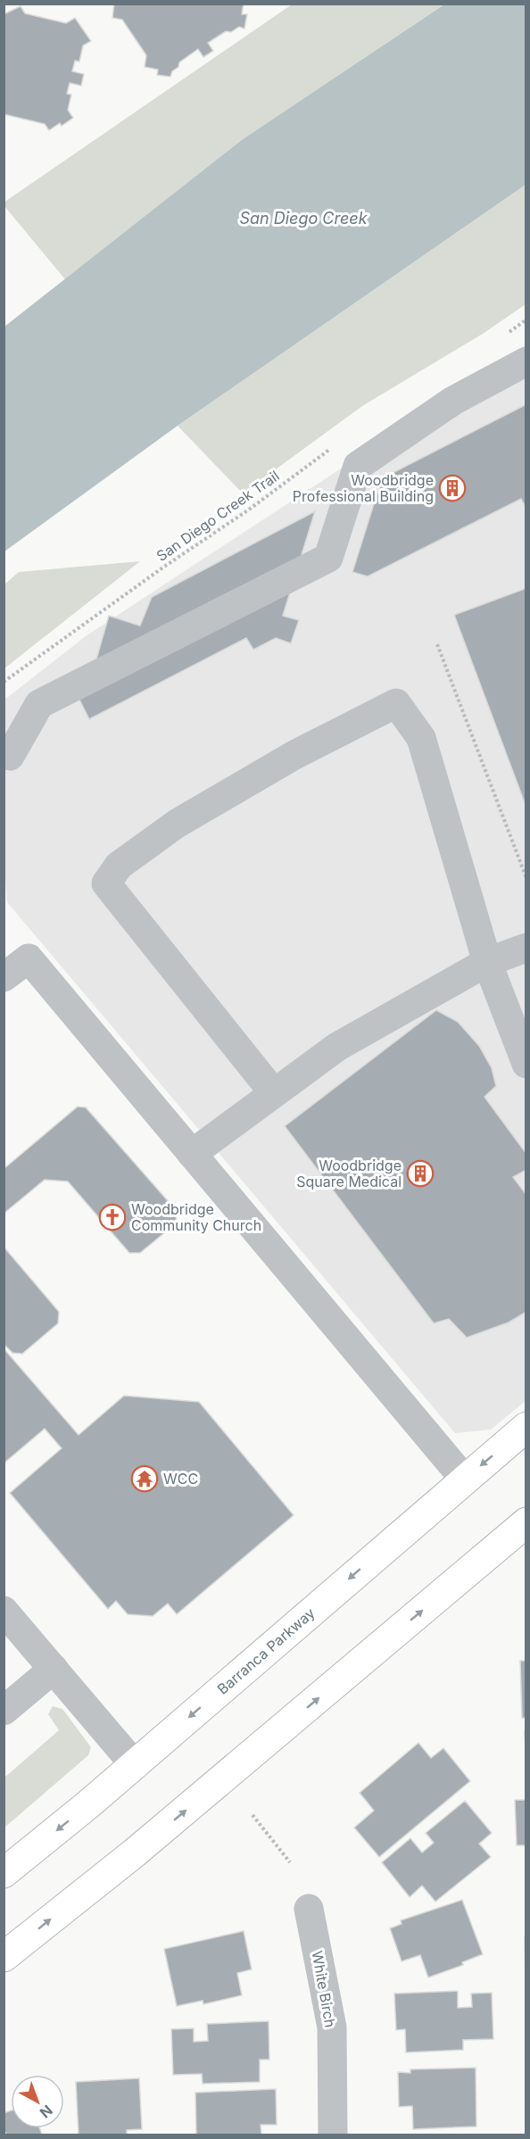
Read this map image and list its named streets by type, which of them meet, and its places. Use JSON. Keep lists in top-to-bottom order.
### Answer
{
  "streets": {
    "main road": ["Barranca Parkway"],
    "street": ["White Birch"],
    "path": ["San Diego Creek Trail"]
  },
  "water": ["San Diego Creek"],
  "places": {
    "building": ["Woodbridge Professional Building", "Woodbridge Square Medical"],
    "church": ["Woodbridge Community Church"],
    "temple": ["WCC"]
  },
  "north": "bottom right"
}
